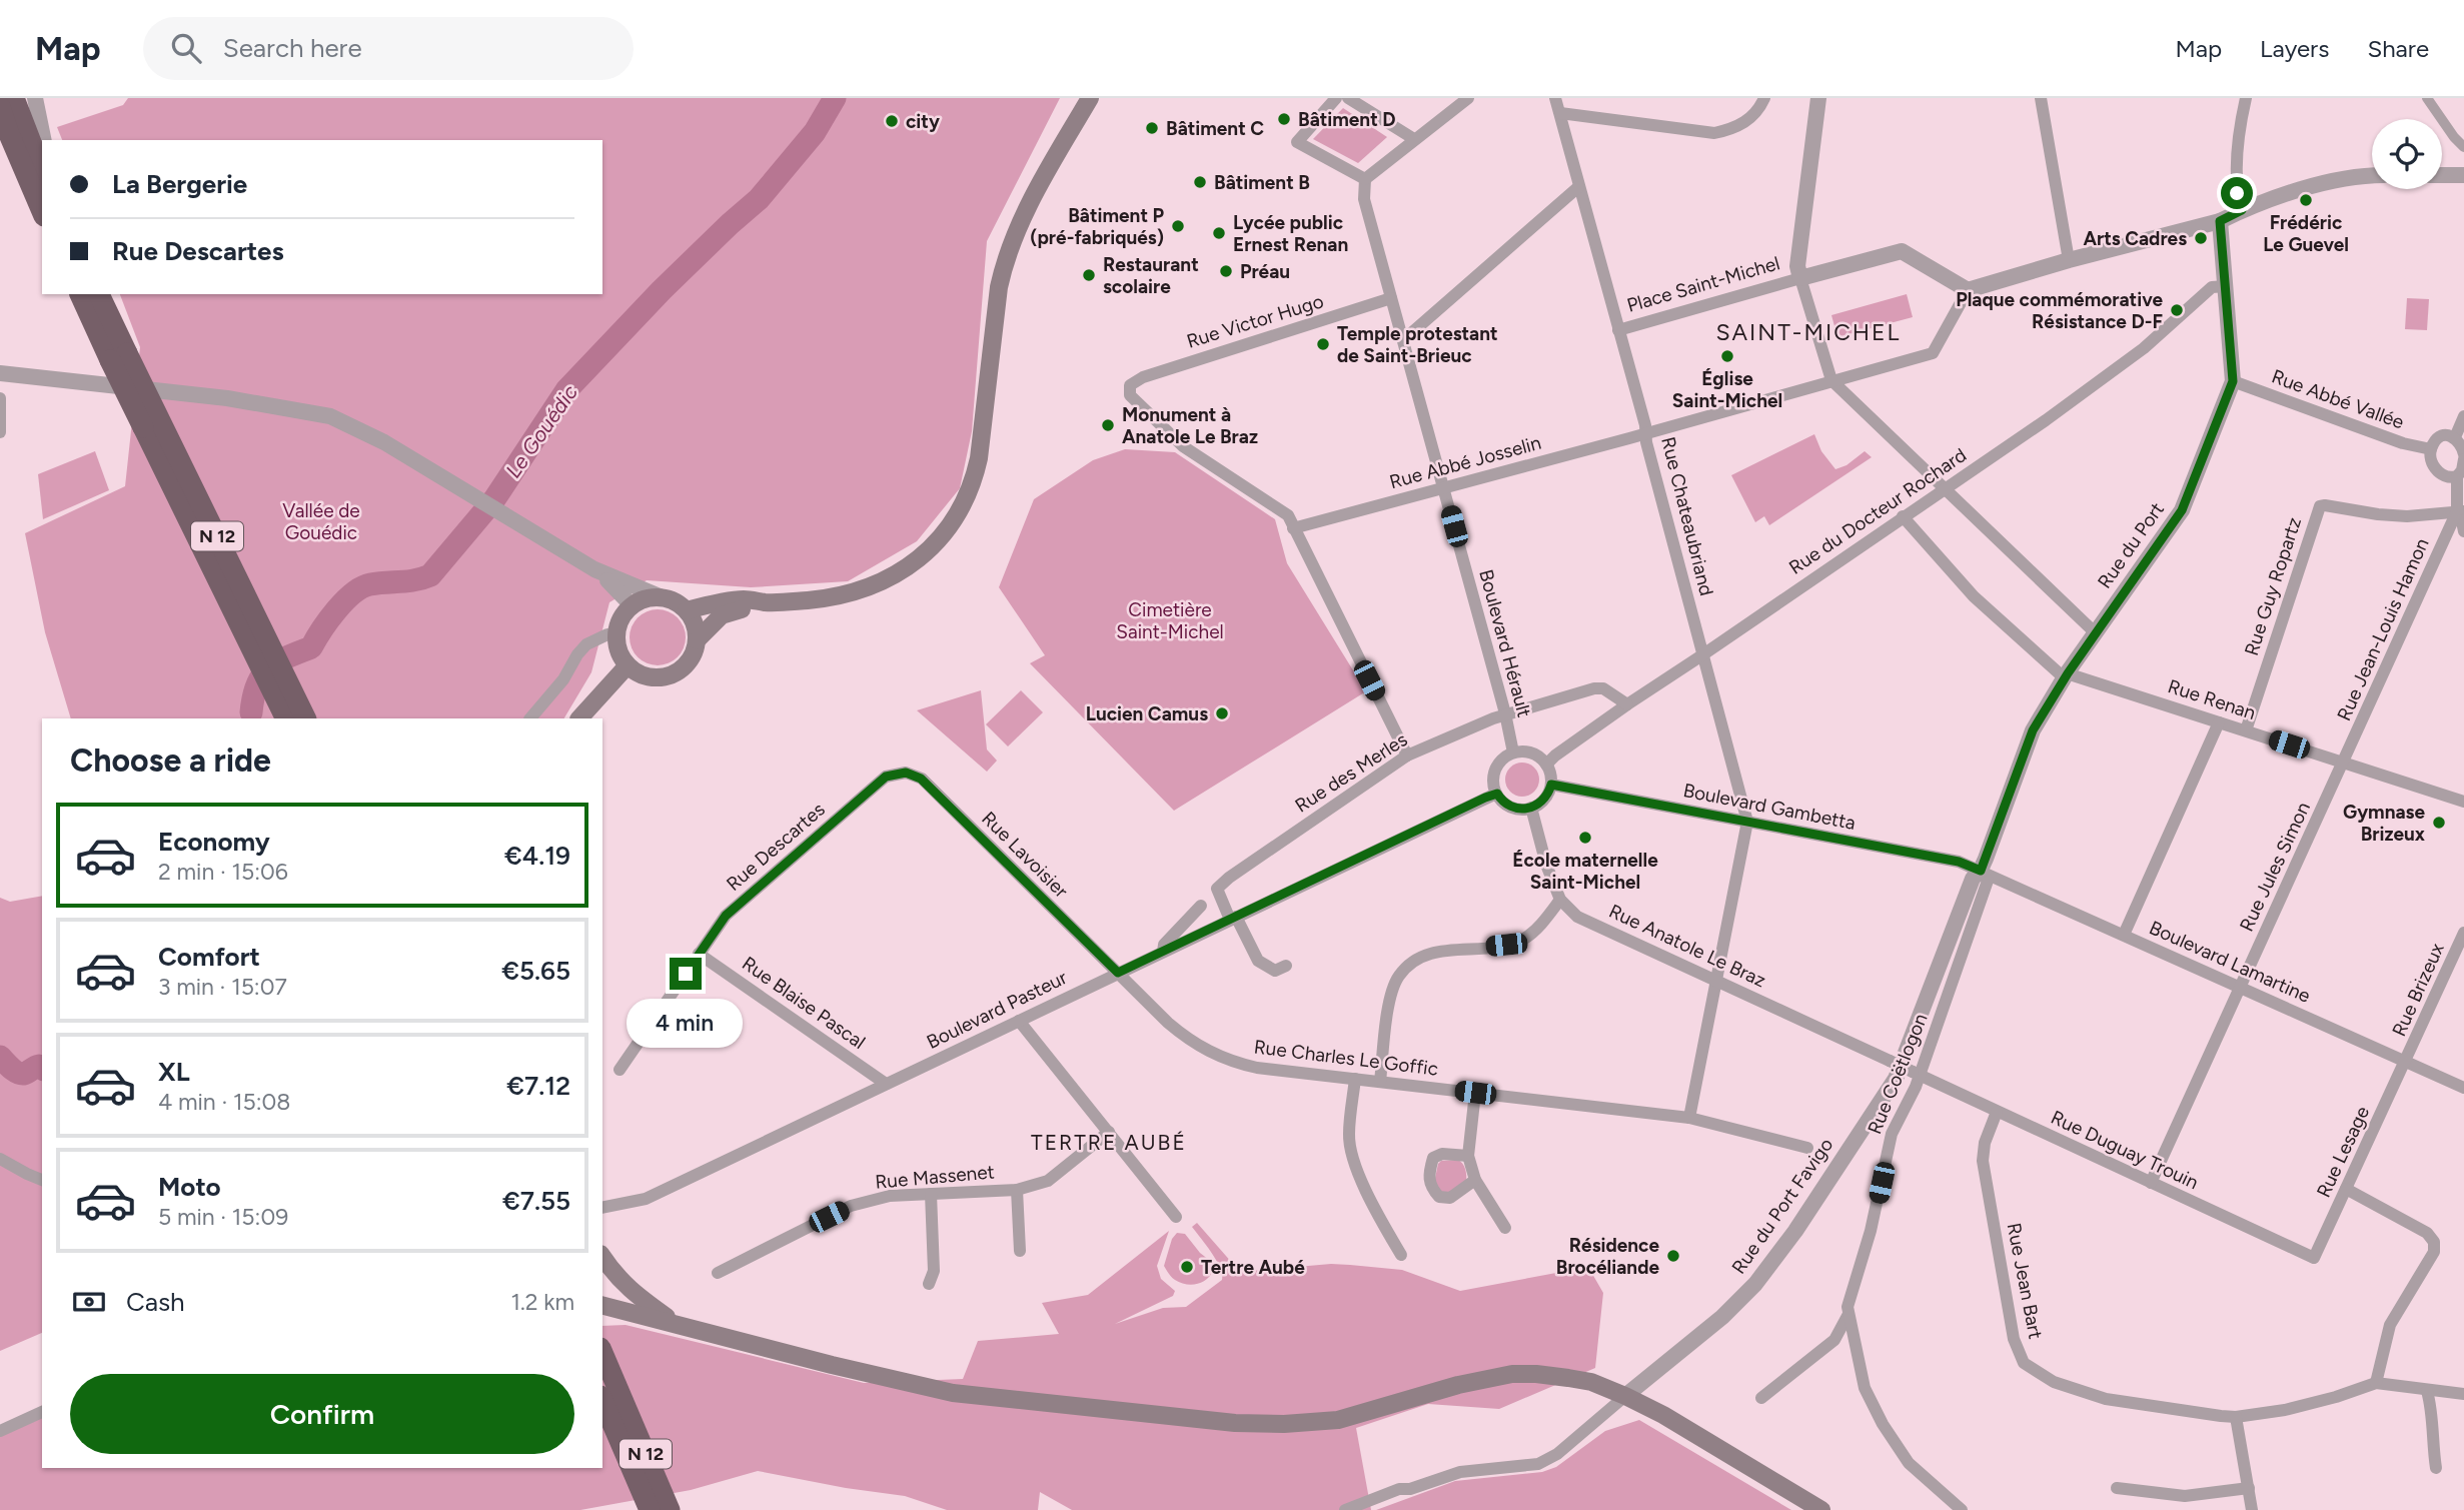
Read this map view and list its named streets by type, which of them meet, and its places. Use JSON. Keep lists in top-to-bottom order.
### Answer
{
  "streets": {
    "highway": ["N 12"],
    "street": [
      "Place Saint-Michel",
      "Rue Victor Hugo",
      "Rue Abbé Vallée",
      "Rue Abbé Josselin",
      "Rue du Docteur Rochard",
      "Rue Chateaubriand",
      "Rue du Port",
      "Rue Guy Ropartz",
      "Rue Jean-Louis Hamon",
      "Boulevard Hérault",
      "Rue Renan",
      "Rue des Merles",
      "Boulevard Gambetta",
      "Rue Descartes",
      "Rue Lavoisier",
      "Rue Jules Simon",
      "Rue Anatole Le Braz",
      "Boulevard Lamartine",
      "Rue Brizeux",
      "Rue Blaise Pascal",
      "Boulevard Pasteur",
      "Rue Charles Le Goffic",
      "Rue Coëtlogon",
      "Rue Duguay Trouin",
      "Rue Lesage",
      "Rue Massenet",
      "Rue du Port Favigo",
      "Rue Jean Bart"
    ]
  },
  "crossings": [
    ["Place Saint-Michel", "Rue Chateaubriand"],
    ["Rue Victor Hugo", "Rue Abbé Josselin"],
    ["Rue Victor Hugo", "Boulevard Hérault"],
    ["Rue Abbé Vallée", "Rue du Port"],
    ["Rue Abbé Josselin", "Rue Chateaubriand"],
    ["Rue Abbé Josselin", "Boulevard Hérault"],
    ["Rue du Docteur Rochard", "Rue Chateaubriand"],
    ["Rue du Docteur Rochard", "Rue du Port"],
    ["Rue du Docteur Rochard", "Boulevard Hérault"],
    ["Rue du Docteur Rochard", "Rue des Merles"],
    ["Rue du Docteur Rochard", "Boulevard Gambetta"],
    ["Rue du Docteur Rochard", "Rue Anatole Le Braz"],
    ["Rue du Docteur Rochard", "Boulevard Pasteur"],
    ["Rue Chateaubriand", "Boulevard Gambetta"],
    ["Rue du Port", "Rue Renan"],
    ["Rue du Port", "Boulevard Gambetta"],
    ["Rue du Port", "Boulevard Lamartine"],
    ["Rue du Port", "Rue Coëtlogon"],
    ["Rue du Port", "Rue du Port Favigo"],
    ["Rue Guy Ropartz", "Rue Jean-Louis Hamon"],
    ["Rue Guy Ropartz", "Rue Renan"],
    ["Rue Jean-Louis Hamon", "Rue Renan"],
    ["Rue Jean-Louis Hamon", "Rue Jules Simon"],
    ["Boulevard Hérault", "Rue des Merles"],
    ["Boulevard Hérault", "Boulevard Gambetta"],
    ["Boulevard Hérault", "Rue Anatole Le Braz"],
    ["Boulevard Hérault", "Boulevard Pasteur"],
    ["Rue Renan", "Rue Jules Simon"],
    ["Rue des Merles", "Boulevard Pasteur"],
    ["Boulevard Gambetta", "Rue Anatole Le Braz"],
    ["Boulevard Gambetta", "Boulevard Lamartine"],
    ["Boulevard Gambetta", "Boulevard Pasteur"],
    ["Boulevard Gambetta", "Rue Coëtlogon"],
    ["Boulevard Gambetta", "Rue du Port Favigo"],
    ["Rue Descartes", "Rue Lavoisier"],
    ["Rue Descartes", "Rue Blaise Pascal"],
    ["Rue Lavoisier", "Boulevard Pasteur"],
    ["Rue Lavoisier", "Rue Charles Le Goffic"],
    ["Rue Jules Simon", "Boulevard Lamartine"],
    ["Rue Jules Simon", "Rue Duguay Trouin"],
    ["Rue Anatole Le Braz", "Boulevard Pasteur"],
    ["Rue Anatole Le Braz", "Rue Coëtlogon"],
    ["Rue Anatole Le Braz", "Rue Duguay Trouin"],
    ["Boulevard Lamartine", "Rue Brizeux"],
    ["Boulevard Lamartine", "Rue Coëtlogon"],
    ["Boulevard Lamartine", "Rue Lesage"],
    ["Boulevard Lamartine", "Rue du Port Favigo"],
    ["Rue Brizeux", "Rue Lesage"],
    ["Rue Blaise Pascal", "Boulevard Pasteur"],
    ["Boulevard Pasteur", "Rue Charles Le Goffic"],
    ["Rue Coëtlogon", "Rue Duguay Trouin"],
    ["Rue Coëtlogon", "Rue du Port Favigo"],
    ["Rue Duguay Trouin", "Rue Lesage"],
    ["Rue Duguay Trouin", "Rue Jean Bart"]
  ],
  "districts": ["SAINT-MICHEL", "TERTRE AUBÉ"],
  "water": ["Le Gouédic"],
  "parks": ["Vallée de Gouédic", "Cimetière Saint-Michel"],
  "places": [
    "Bâtiment D",
    "city",
    "Bâtiment C",
    "Bâtiment B",
    "Frédéric Le Guevel",
    "Bâtiment P (pré-fabriqués)",
    "Lycée public Ernest Renan",
    "Arts Cadres",
    "Préau",
    "Restaurant scolaire",
    "Plaque commémorative Résistance D-F",
    "Temple protestant de Saint-Brieuc",
    "Église Saint-Michel",
    "Monument à Anatole Le Braz",
    "Lucien Camus",
    "Gymnase Brizeux",
    "École maternelle Saint-Michel",
    "Résidence Brocéliande",
    "Tertre Aubé"
  ],
  "page": {
    "header": "Map",
    "search": "Search here",
    "nav": ["Map", "Layers", "Share"],
    "banner": ["La Bergerie", "Rue Descartes"],
    "heading": "Choose a ride",
    "list": [
      {
        "name": "Economy",
        "note": "2 min · 15:06",
        "value": "€4.19"
      },
      {
        "name": "Comfort",
        "note": "3 min · 15:07",
        "value": "€5.65"
      },
      {
        "name": "XL",
        "note": "4 min · 15:08",
        "value": "€7.12"
      },
      {
        "name": "Moto",
        "note": "5 min · 15:09",
        "value": "€7.55"
      }
    ],
    "bubble": "4 min",
    "pay": ["Cash", "1.2 km"],
    "buttons": "Confirm"
  }
}
